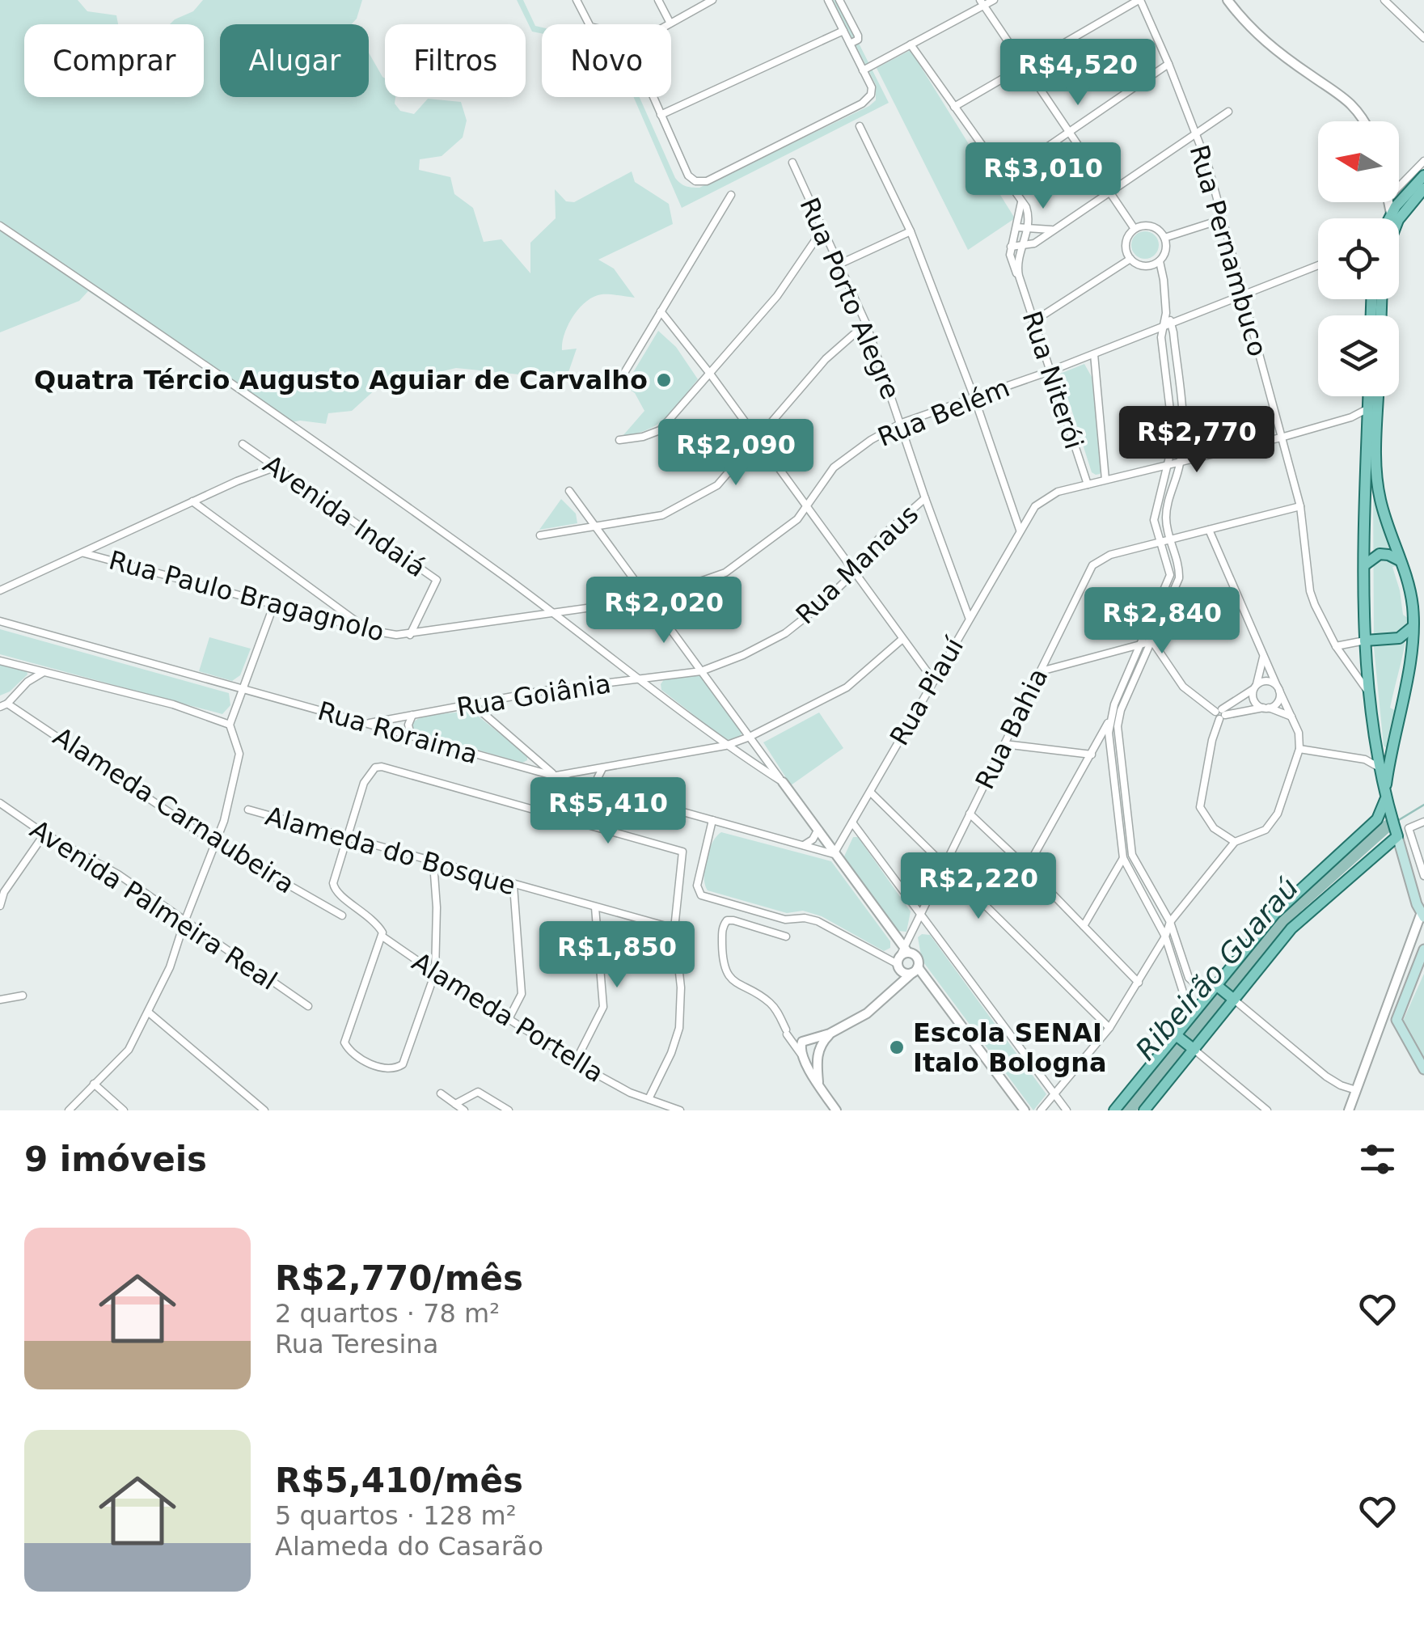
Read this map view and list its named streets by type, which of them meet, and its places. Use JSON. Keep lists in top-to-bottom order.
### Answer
{
  "streets": {
    "street": [
      "Rua Pernambuco",
      "Rua Porto Alegre",
      "Rua Niterói",
      "Rua Belém",
      "Avenida Indaiá",
      "Rua Manaus",
      "Rua Paulo Bragagnolo",
      "Rua Piauí",
      "Rua Goiânia",
      "Rua Bahia",
      "Rua Roraima",
      "Alameda Carnaubeira",
      "Alameda do Bosque",
      "Avenida Palmeira Real",
      "Alameda Portella"
    ]
  },
  "crossings": [
    ["Rua Pernambuco", "Rua Belém"],
    ["Rua Pernambuco", "Rua Piauí"],
    ["Rua Pernambuco", "Rua Bahia"],
    ["Rua Porto Alegre", "Rua Belém"],
    ["Rua Porto Alegre", "Rua Manaus"],
    ["Rua Porto Alegre", "Rua Piauí"],
    ["Rua Niterói", "Rua Belém"],
    ["Rua Niterói", "Rua Piauí"],
    ["Rua Belém", "Rua Paulo Bragagnolo"],
    ["Avenida Indaiá", "Rua Paulo Bragagnolo"],
    ["Rua Manaus", "Rua Goiânia"],
    ["Rua Piauí", "Rua Roraima"],
    ["Rua Goiânia", "Rua Roraima"],
    ["Alameda do Bosque", "Alameda Portella"]
  ],
  "water": ["Ribeirão Guaraú"],
  "places": ["Quatra Tércio Augusto Aguiar de Carvalho", "Escola SENAI Italo Bologna"],
  "north": "left",
  "page": {
    "chip": [
      "Comprar",
      "Alugar",
      "Filtros",
      "Novo"
    ],
    "price": [
      "R$4,520",
      "R$3,010",
      "R$2,770",
      "R$2,090",
      "R$2,020",
      "R$2,840",
      "R$5,410",
      "R$2,220",
      "R$1,850"
    ],
    "heading": "9 imóveis",
    "list": [
      {
        "name": "R$2,770/mês",
        "note": "2 quartos · 78 m² · Rua Teresina"
      },
      {
        "name": "R$5,410/mês",
        "note": "5 quartos · 128 m² · Alameda do Casarão"
      }
    ]
  }
}
